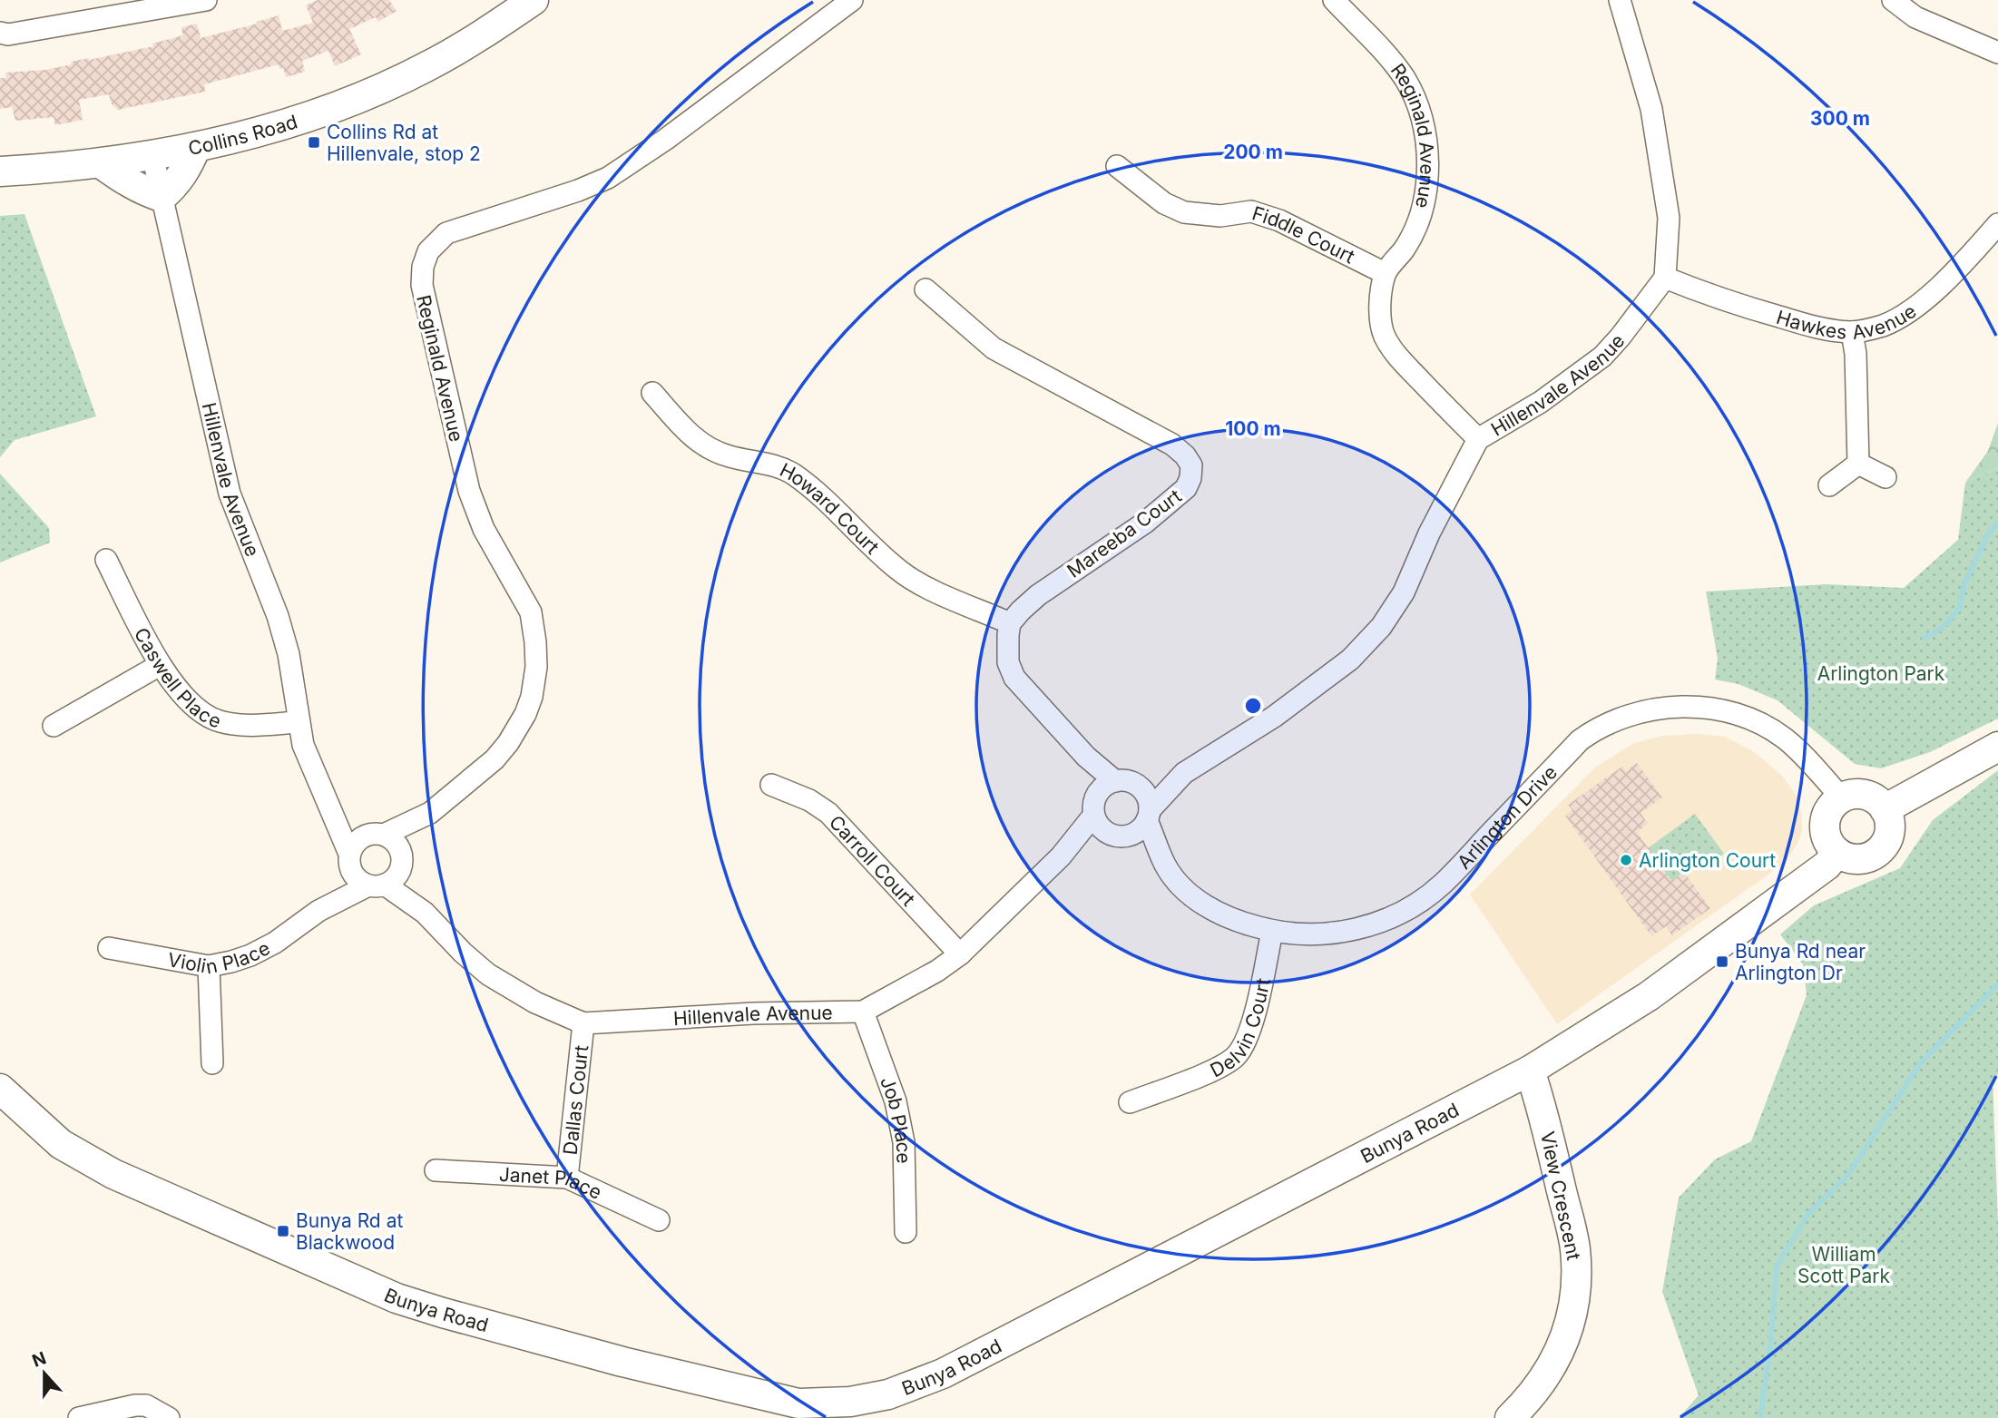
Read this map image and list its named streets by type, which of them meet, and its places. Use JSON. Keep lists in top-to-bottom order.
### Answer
{
  "streets": {
    "street": [
      "Collins Road",
      "Reginald Avenue",
      "Fiddle Court",
      "Hawkes Avenue",
      "Hillenvale Avenue",
      "Howard Court",
      "Mareeba Court",
      "Caswell Place",
      "Arlington Drive",
      "Carroll Court",
      "Violin Place",
      "Delvin Court",
      "Dallas Court",
      "Job Place",
      "Bunya Road",
      "Janet Place",
      "View Crescent"
    ]
  },
  "crossings": [
    ["Collins Road", "Hillenvale Avenue"],
    ["Reginald Avenue", "Fiddle Court"],
    ["Reginald Avenue", "Hillenvale Avenue"],
    ["Reginald Avenue", "Violin Place"],
    ["Hawkes Avenue", "Hillenvale Avenue"],
    ["Hillenvale Avenue", "Caswell Place"],
    ["Hillenvale Avenue", "Arlington Drive"],
    ["Hillenvale Avenue", "Carroll Court"],
    ["Hillenvale Avenue", "Violin Place"],
    ["Hillenvale Avenue", "Dallas Court"],
    ["Hillenvale Avenue", "Job Place"],
    ["Howard Court", "Mareeba Court"],
    ["Arlington Drive", "Delvin Court"],
    ["Arlington Drive", "Bunya Road"],
    ["Dallas Court", "Janet Place"],
    ["Bunya Road", "View Crescent"]
  ],
  "parks": ["Arlington Park", "William Scott Park"],
  "places": {
    "transit": ["Collins Rd at Hillenvale, stop 2", "Bunya Rd near Arlington Dr", "Bunya Rd at Blackwood"],
    "other": ["Arlington Court"]
  },
  "north": "top",
  "rings": ["300 m", "200 m", "100 m"]
}
